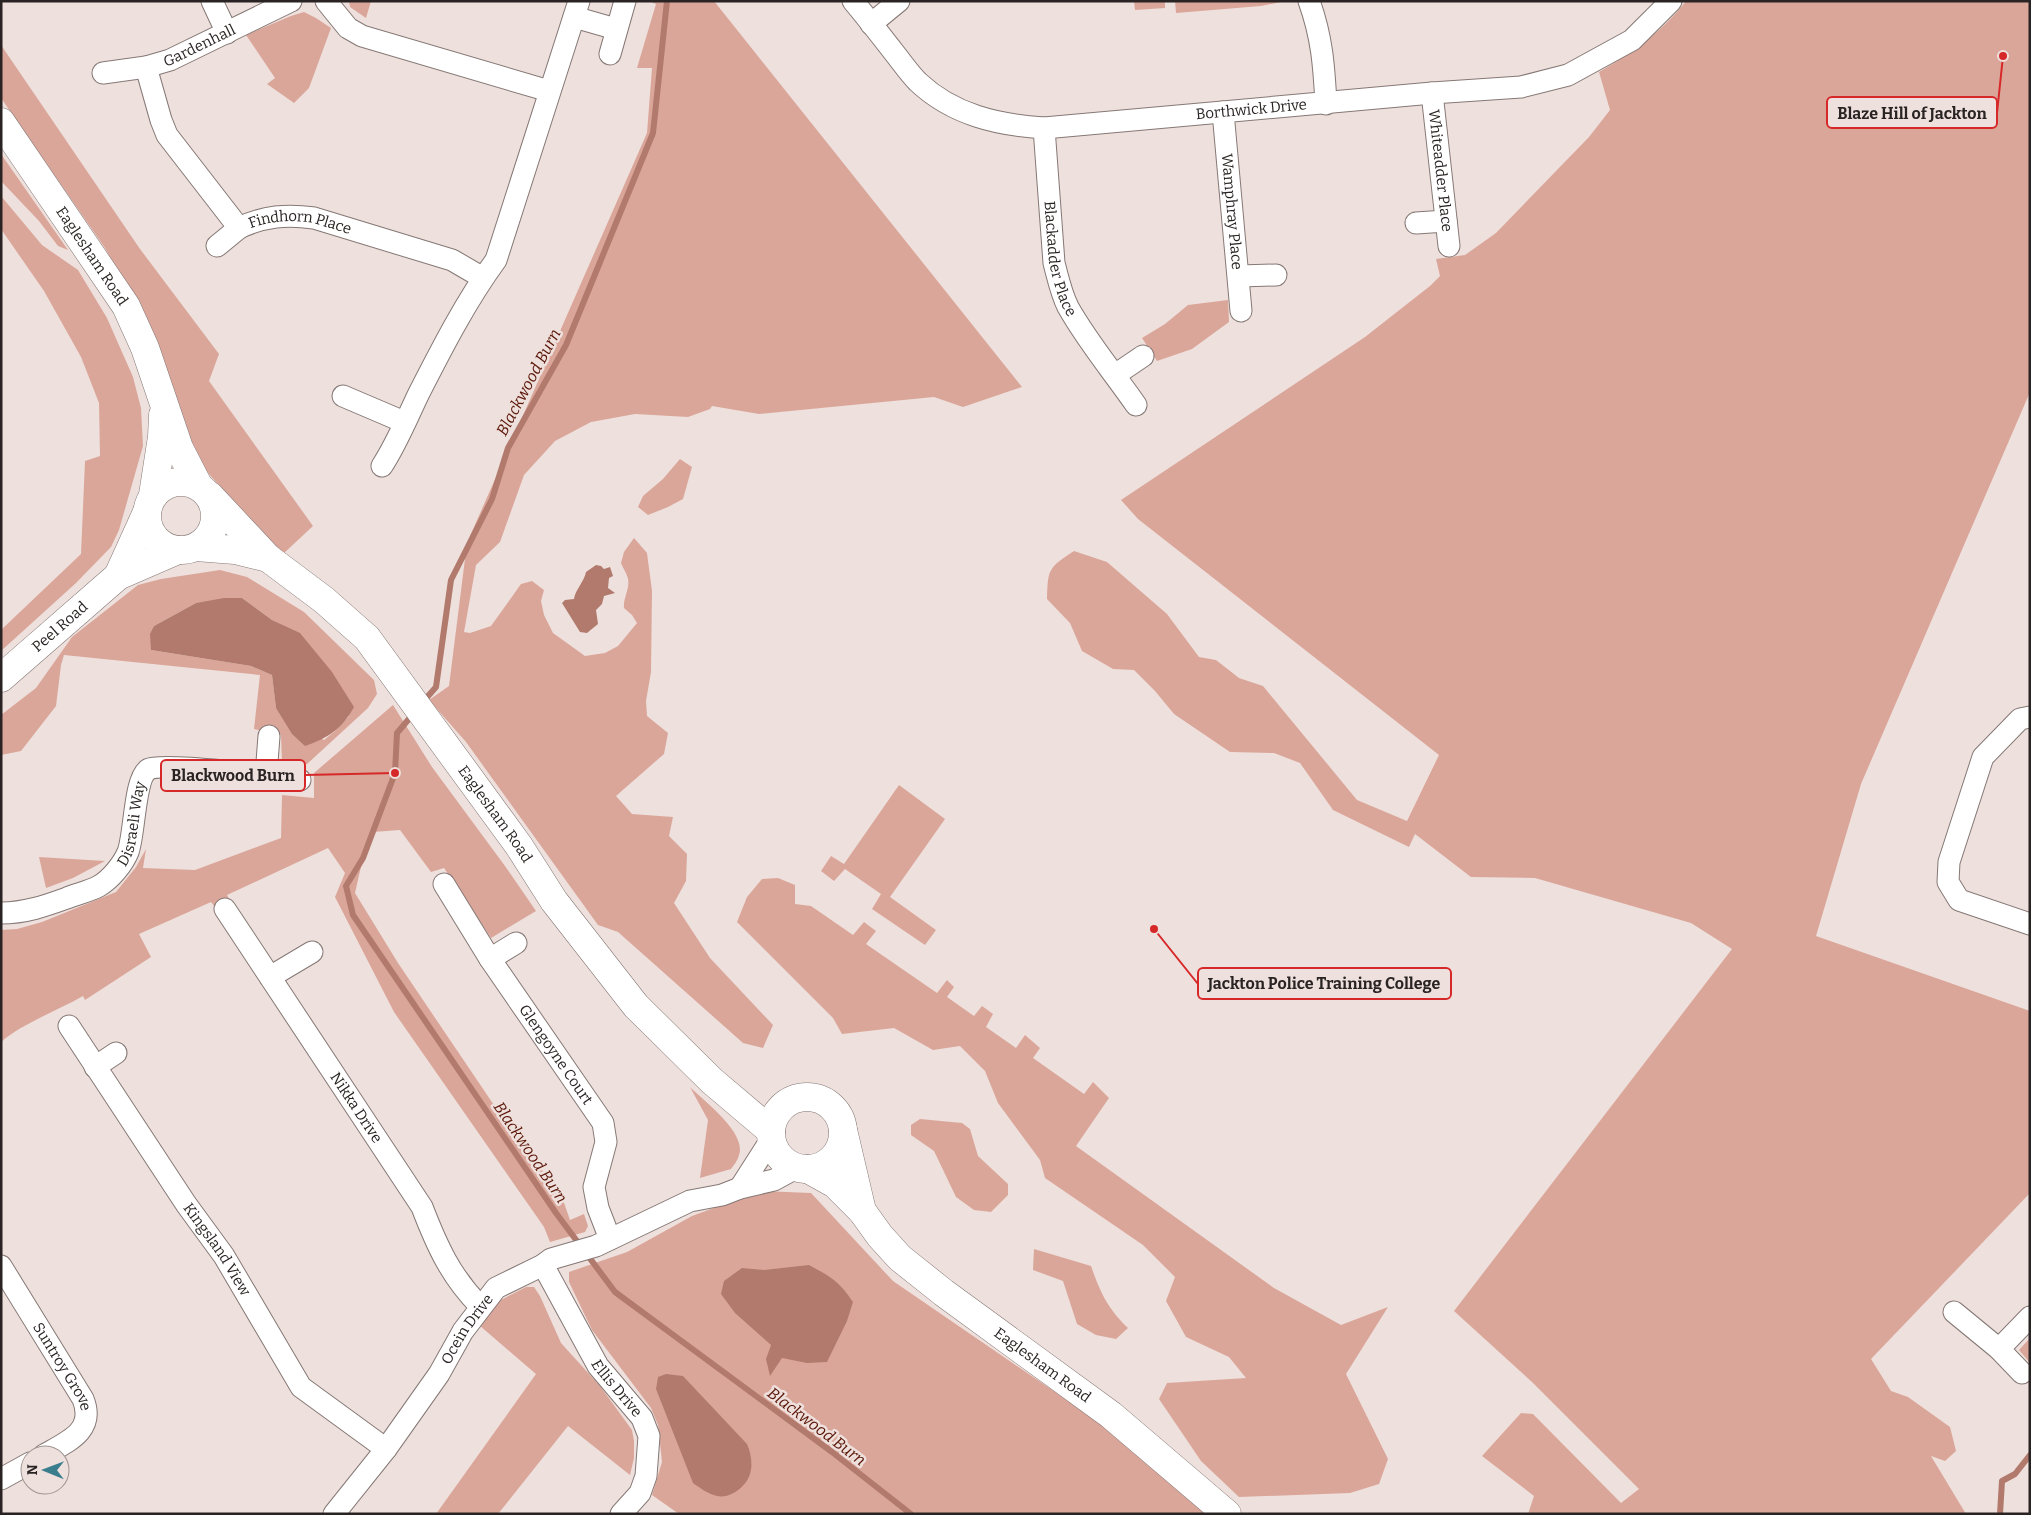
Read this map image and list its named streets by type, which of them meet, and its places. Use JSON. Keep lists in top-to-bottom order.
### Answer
{
  "streets": {
    "main road": ["Eaglesham Road", "Peel Road"],
    "street": [
      "Gardenhall",
      "Borthwick Drive",
      "Whiteadder Place",
      "Wamphray Place",
      "Findhorn Place",
      "Blackadder Place",
      "Disraeli Way",
      "Glengoyne Court",
      "Nikka Drive",
      "Kingsland View",
      "Ocein Drive",
      "Suntroy Grove",
      "Ellis Drive"
    ]
  },
  "crossings": [
    ["Gardenhall", "Findhorn Place"],
    ["Borthwick Drive", "Whiteadder Place"],
    ["Borthwick Drive", "Wamphray Place"],
    ["Borthwick Drive", "Blackadder Place"],
    ["Eaglesham Road", "Ocein Drive"],
    ["Glengoyne Court", "Ocein Drive"],
    ["Nikka Drive", "Ocein Drive"],
    ["Kingsland View", "Ocein Drive"],
    ["Ocein Drive", "Ellis Drive"]
  ],
  "water": ["Blackwood Burn"],
  "places": ["Blaze Hill of Jackton", "Blackwood Burn", "Jackton Police Training College"],
  "north": "left"
}
